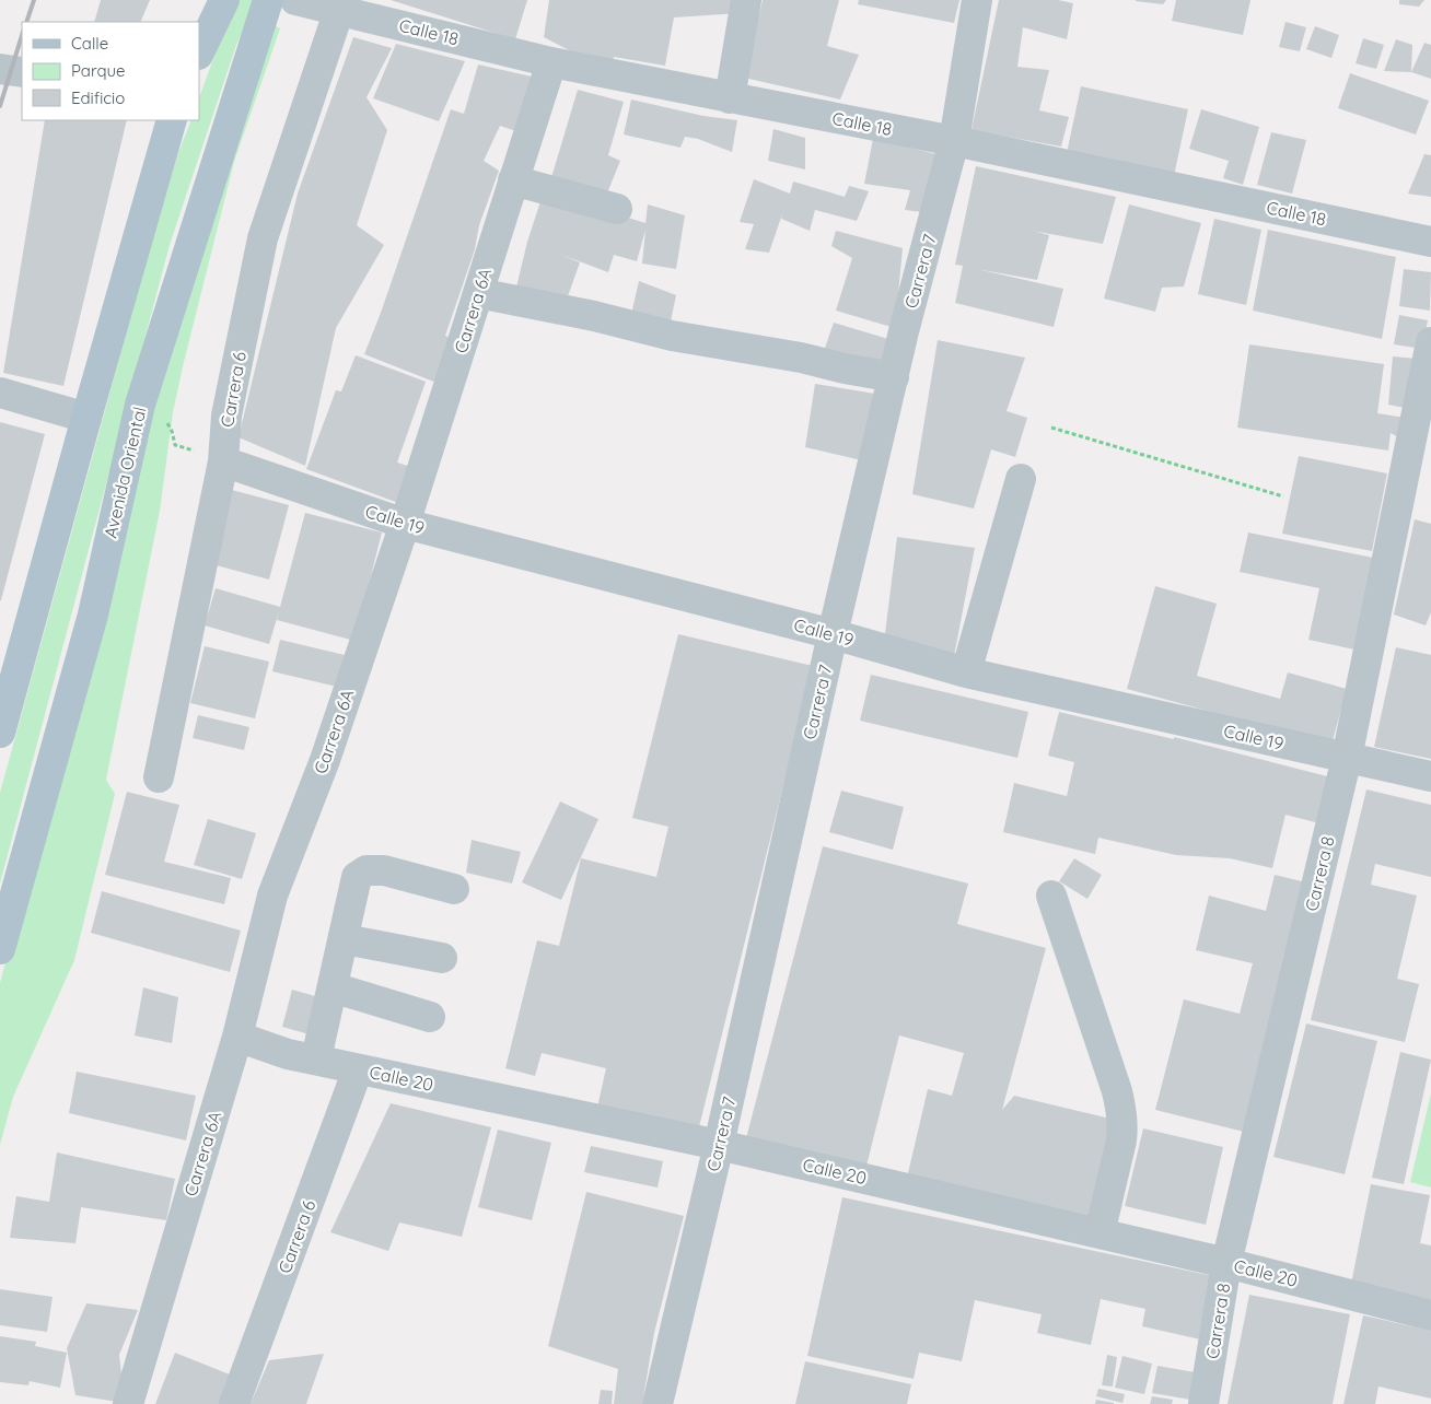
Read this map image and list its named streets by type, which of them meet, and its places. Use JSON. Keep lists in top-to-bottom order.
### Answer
{
  "streets": {
    "main road": ["Avenida Oriental"],
    "street": [
      "Calle 18",
      "Carrera 7",
      "Carrera 6A",
      "Carrera 6",
      "Calle 19",
      "Carrera 8",
      "Calle 20"
    ]
  },
  "crossings": [
    ["Calle 18", "Carrera 7"],
    ["Calle 18", "Carrera 6A"],
    ["Calle 18", "Carrera 6"],
    ["Carrera 7", "Calle 19"],
    ["Carrera 7", "Calle 20"],
    ["Carrera 6A", "Calle 19"],
    ["Carrera 6A", "Calle 20"],
    ["Carrera 6", "Calle 19"],
    ["Carrera 6", "Calle 20"],
    ["Calle 19", "Carrera 8"],
    ["Carrera 8", "Calle 20"]
  ],
  "legend": ["Calle", "Parque", "Edificio"]
}
